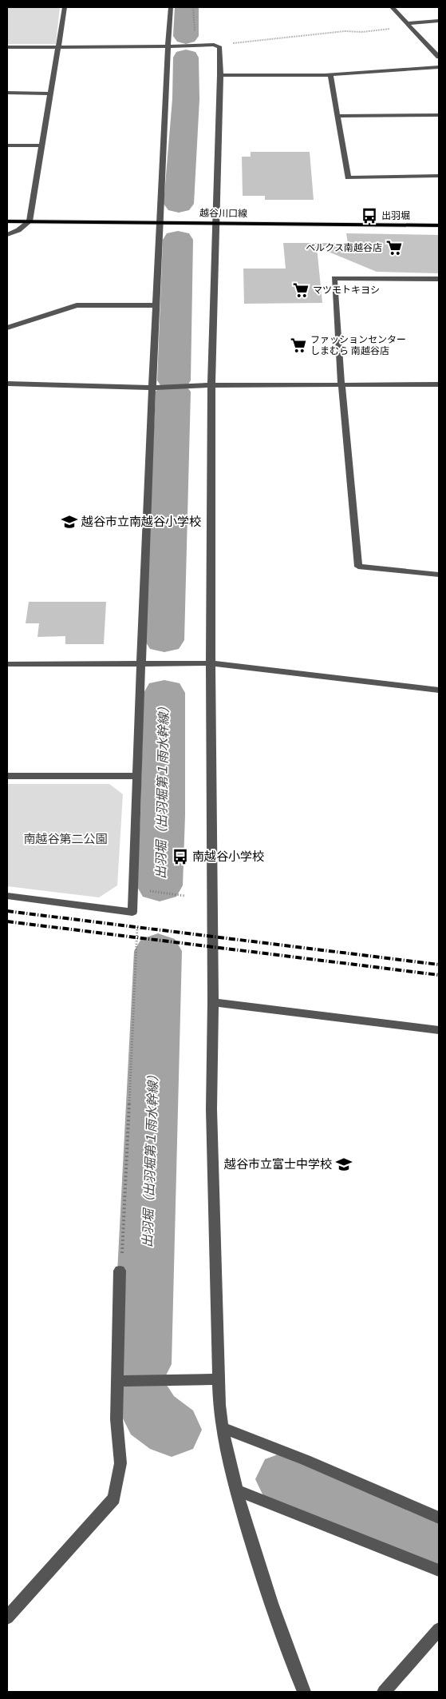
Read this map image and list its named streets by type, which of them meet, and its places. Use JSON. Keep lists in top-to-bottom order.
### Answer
{
  "streets": {
    "main road": ["越谷川口線"]
  },
  "water": ["出羽堀（出羽堀第１雨水幹線）"],
  "parks": ["南越谷第二公園"],
  "places": {
    "bus stop": ["出羽堀", "南越谷小学校"],
    "supermarket": ["ベルクス南越谷店", "マツモトキヨシ", "ファッションセンター しまむら 南越谷店"],
    "school or university": ["越谷市立南越谷小学校", "越谷市立富士中学校"]
  }
}
